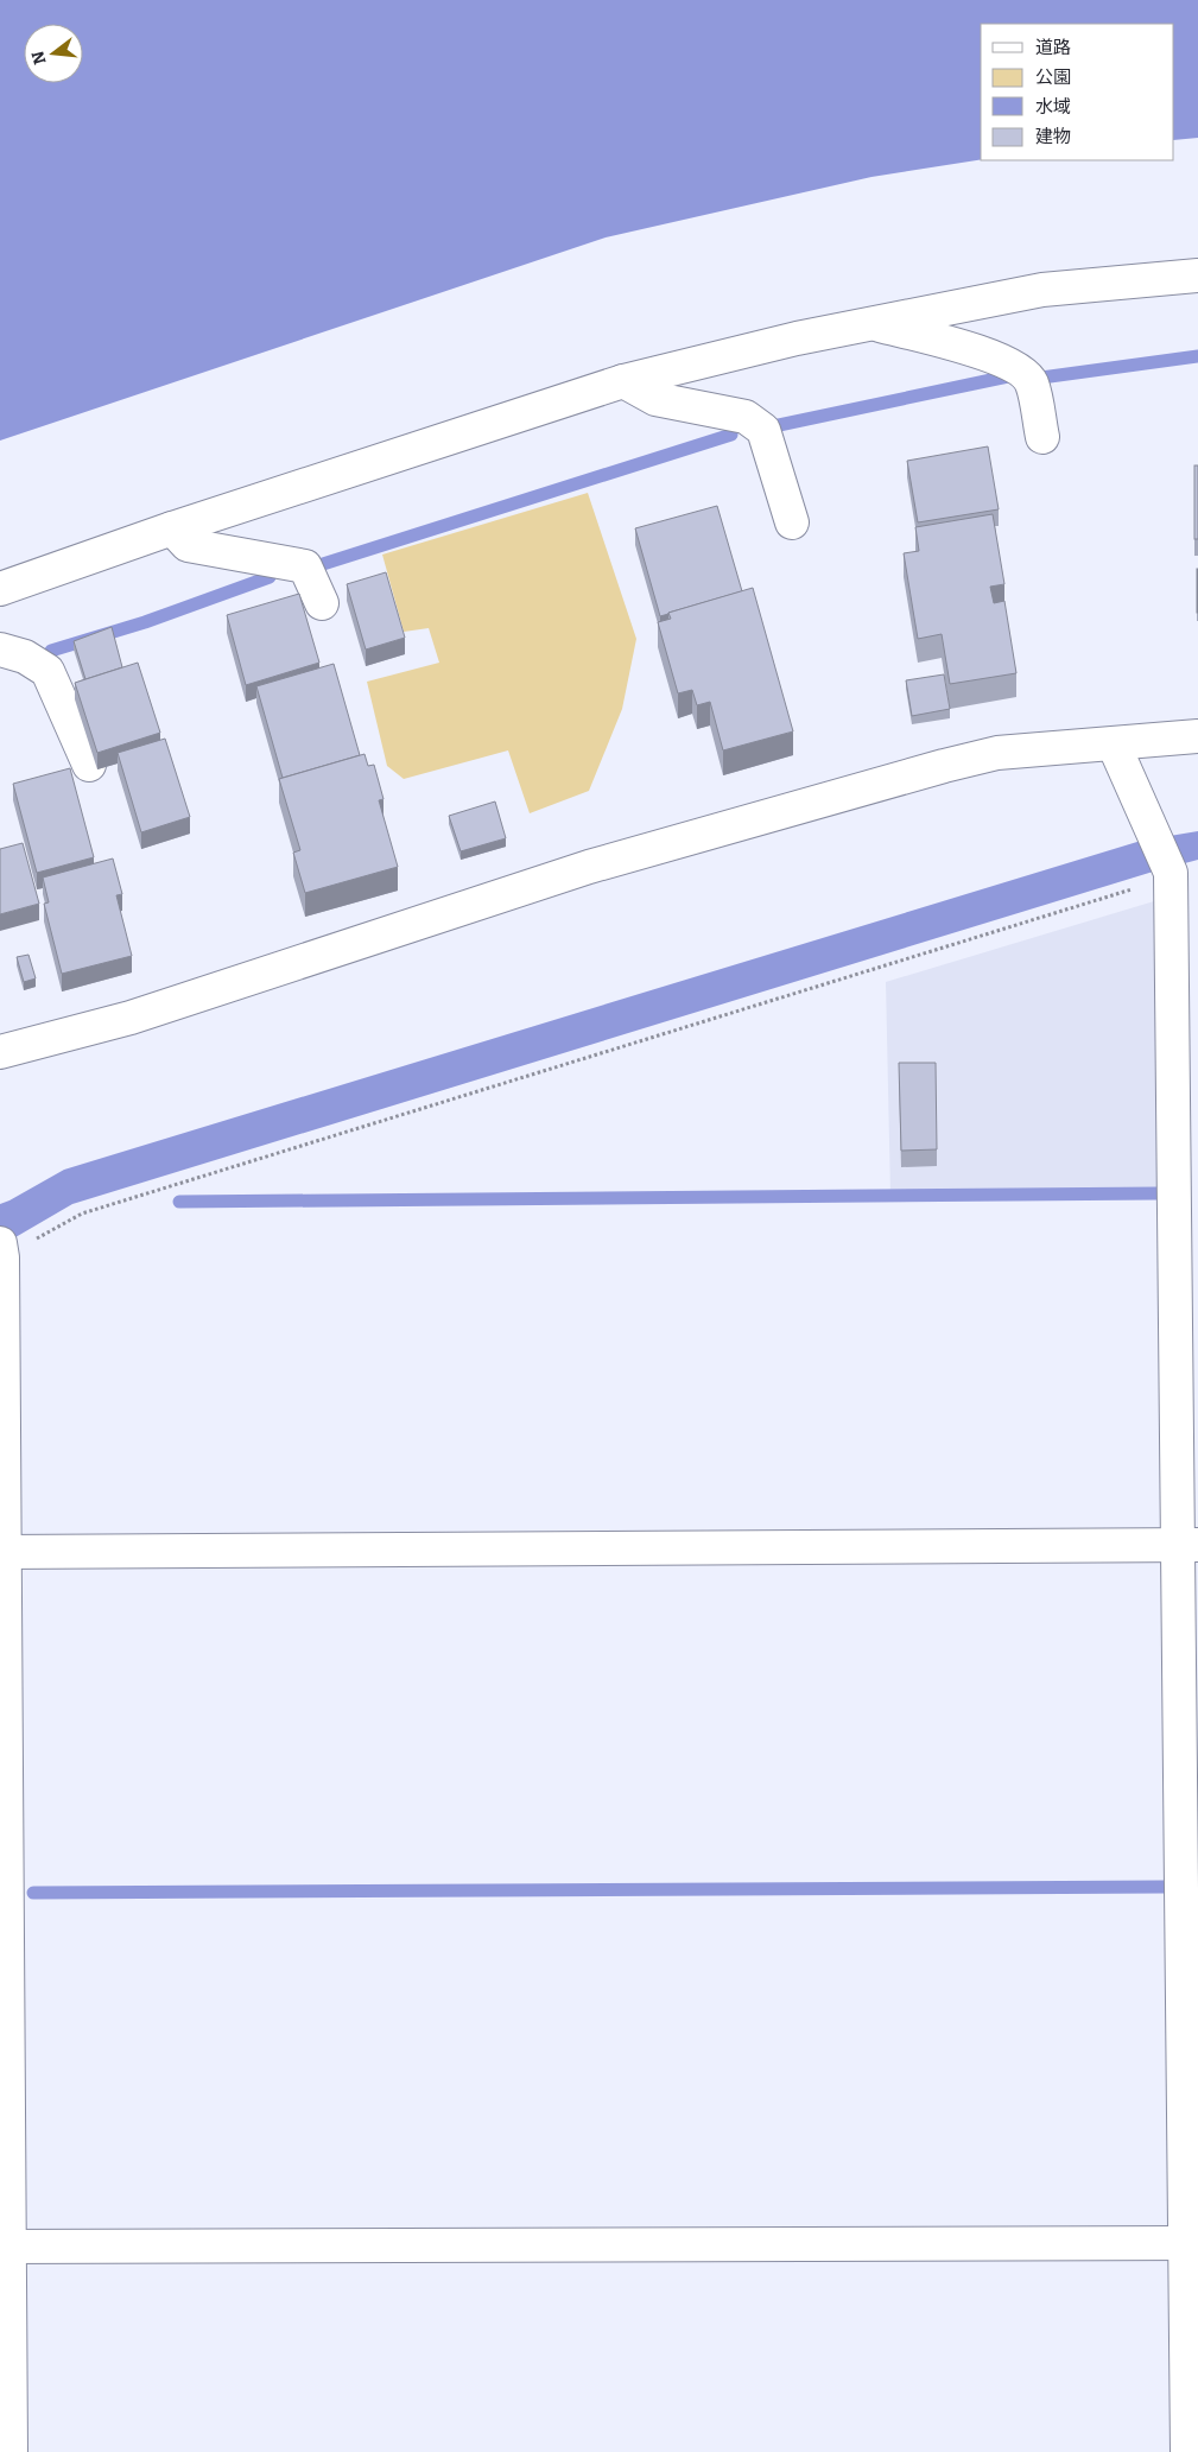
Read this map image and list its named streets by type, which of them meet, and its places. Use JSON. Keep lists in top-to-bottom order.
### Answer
{
  "legend": [
    "道路",
    "公園",
    "水域",
    "建物"
  ],
  "north": "left"
}
